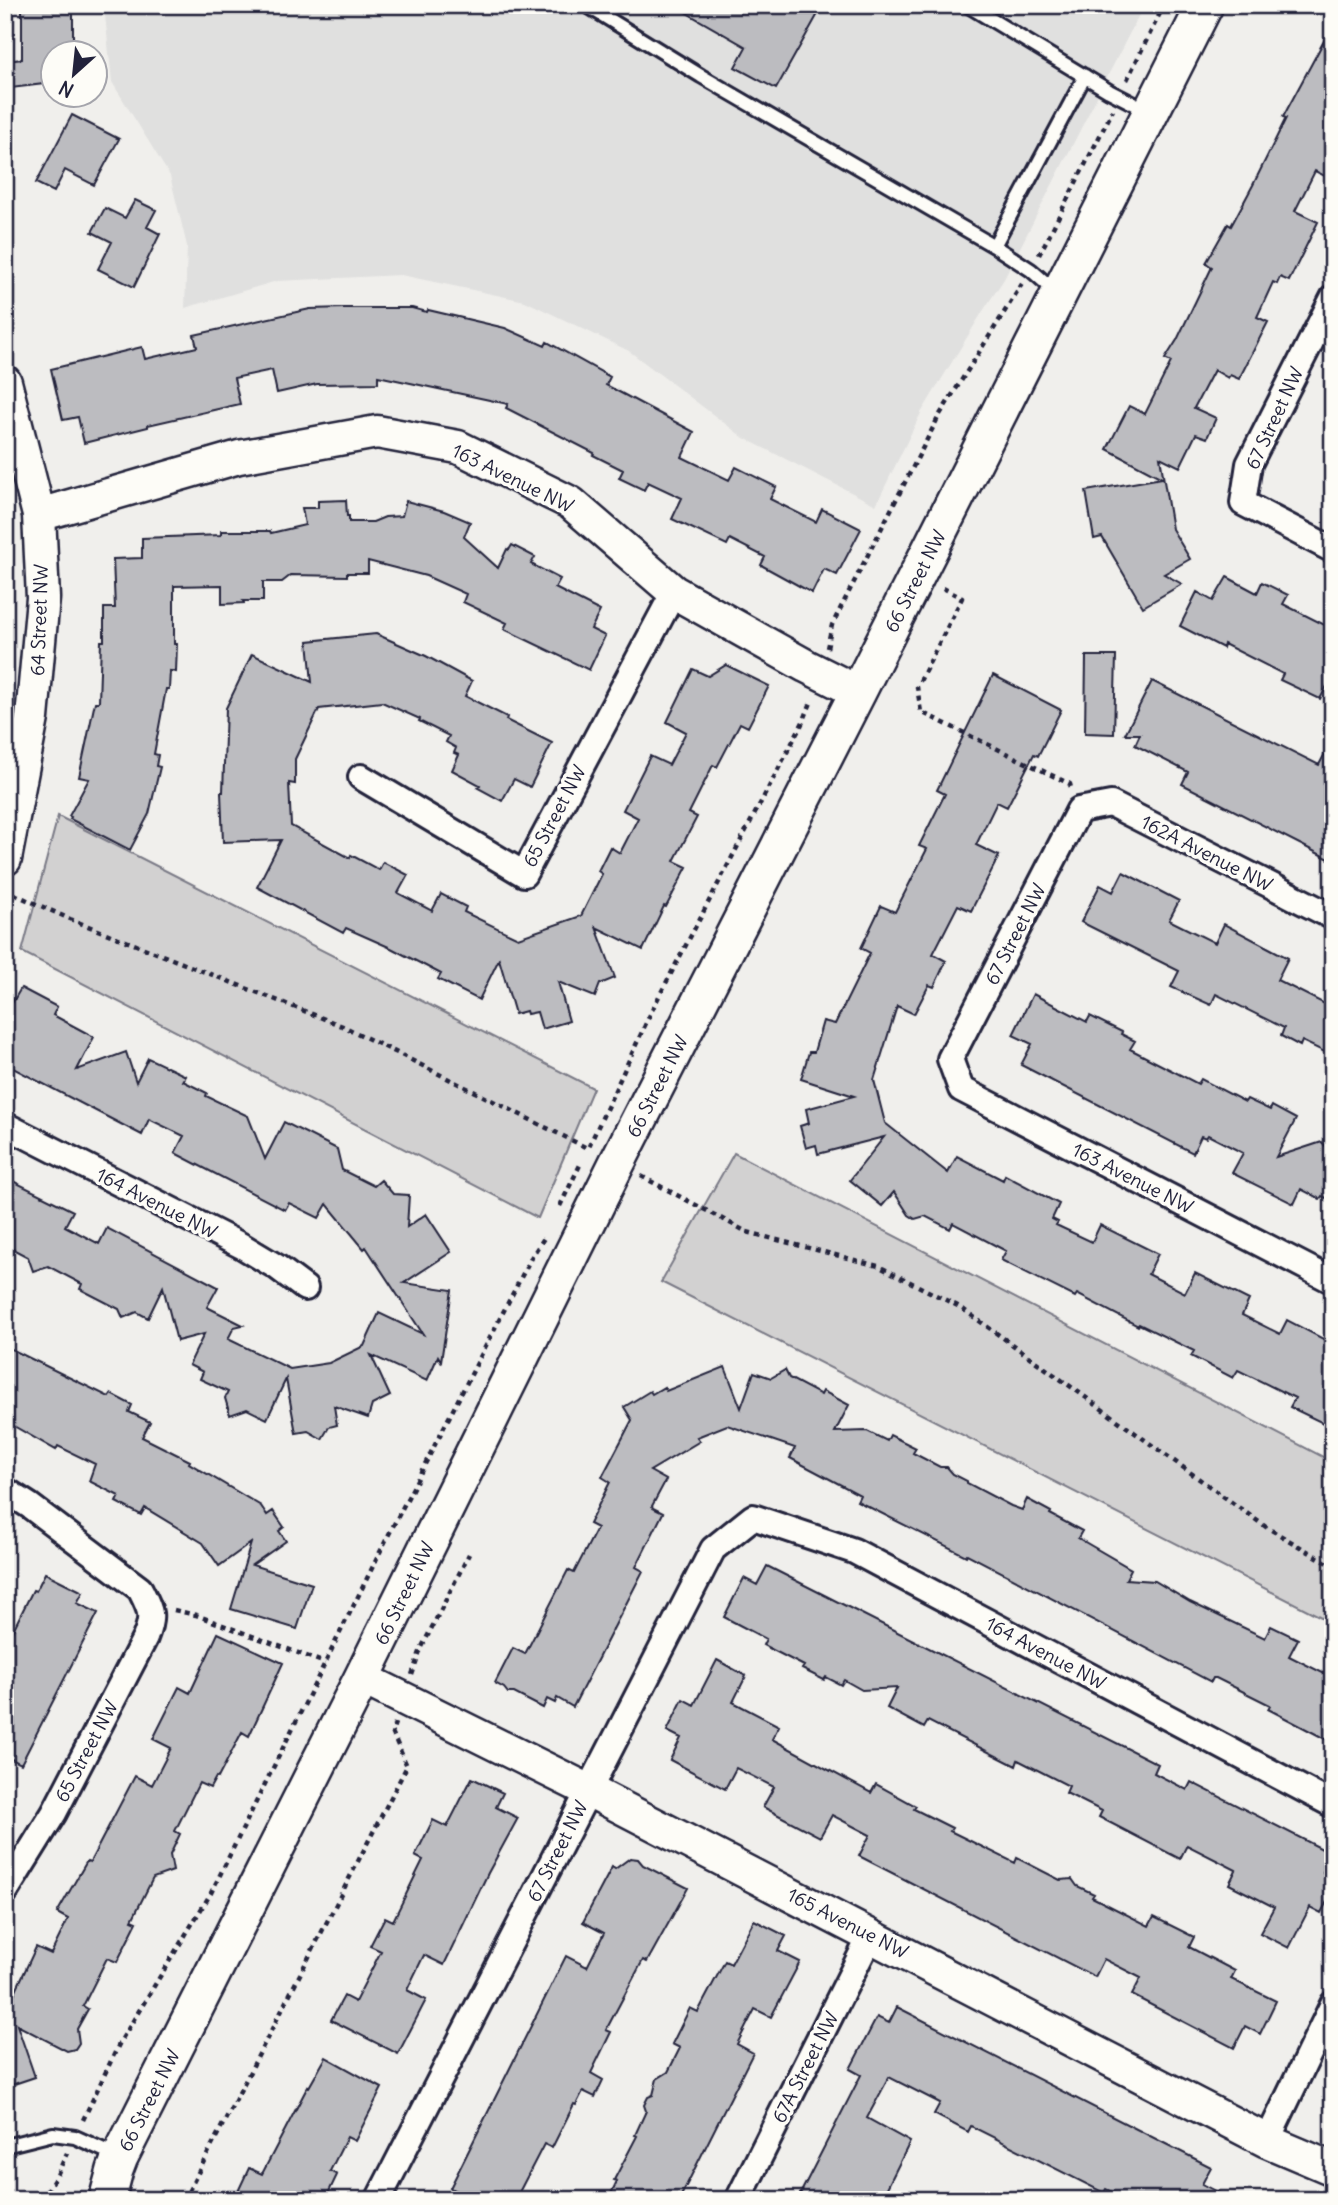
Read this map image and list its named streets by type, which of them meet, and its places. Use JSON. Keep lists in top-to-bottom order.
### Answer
{
  "streets": {
    "main road": ["66 Street NW"],
    "street": [
      "67 Street NW",
      "163 Avenue NW",
      "64 Street NW",
      "65 Street NW",
      "162A Avenue NW",
      "164 Avenue NW",
      "165 Avenue NW",
      "67A Street NW"
    ]
  },
  "crossings": [
    ["67 Street NW", "163 Avenue NW"],
    ["67 Street NW", "162A Avenue NW"],
    ["67 Street NW", "164 Avenue NW"],
    ["67 Street NW", "165 Avenue NW"],
    ["163 Avenue NW", "66 Street NW"],
    ["163 Avenue NW", "64 Street NW"],
    ["163 Avenue NW", "65 Street NW"],
    ["66 Street NW", "165 Avenue NW"],
    ["165 Avenue NW", "67A Street NW"]
  ],
  "north": "bottom left"
}
